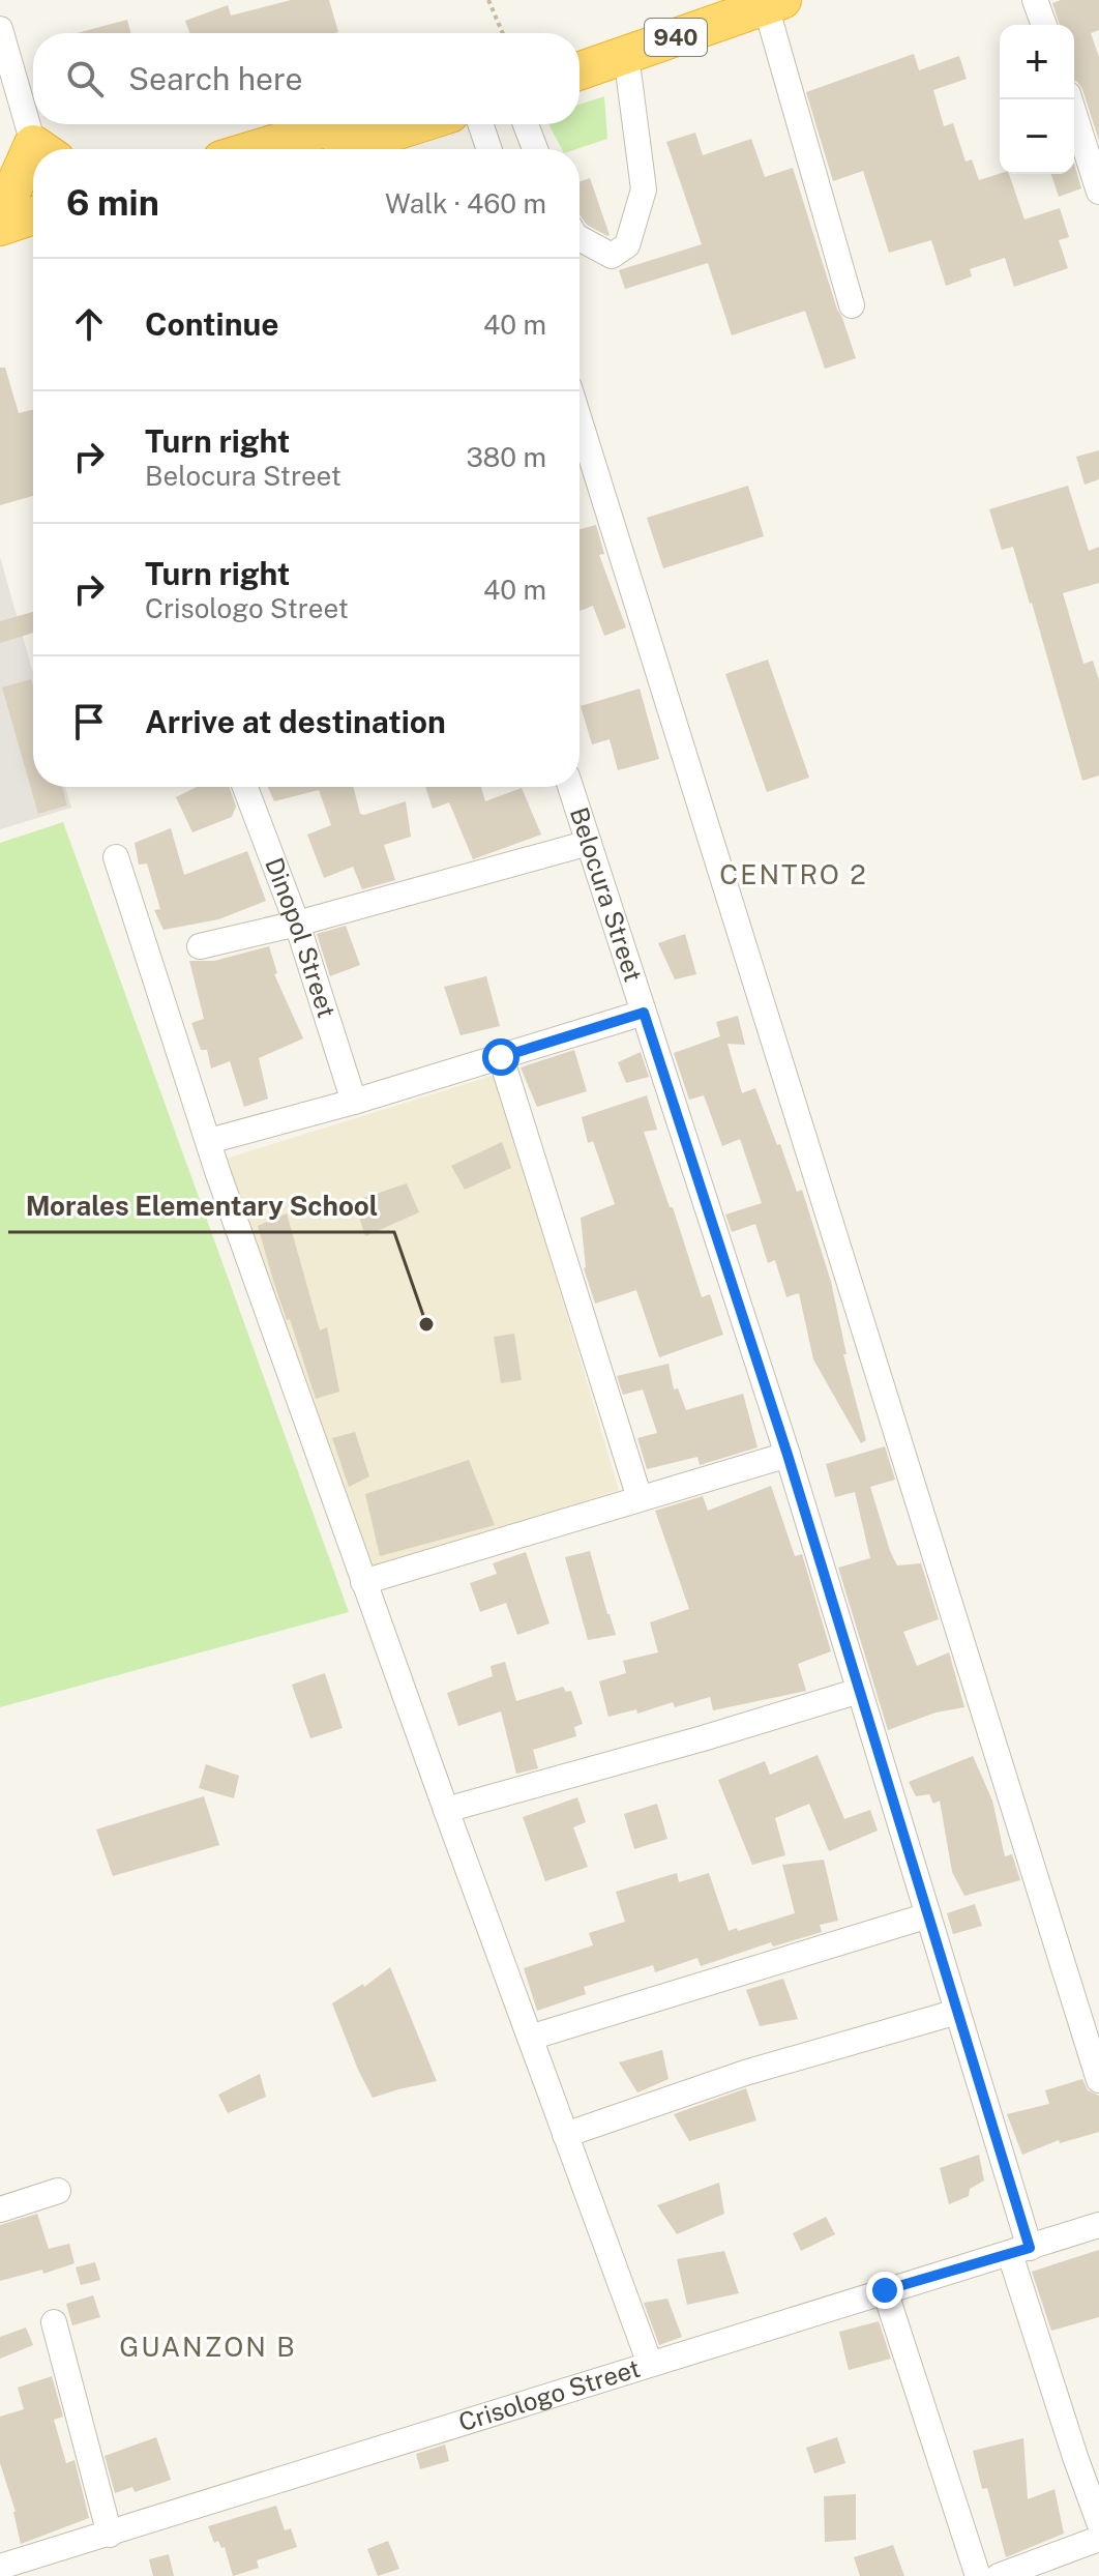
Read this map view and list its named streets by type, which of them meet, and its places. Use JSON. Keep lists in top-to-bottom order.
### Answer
{
  "streets": {
    "highway": ["940"],
    "street": ["Belocura Street", "Dinopol Street", "Crisologo Street"]
  },
  "crossings": [
    ["Belocura Street", "Crisologo Street"]
  ],
  "districts": ["CENTRO 2", "GUANZON B"],
  "places": ["Morales Elementary School"],
  "page": {
    "map_buttons": ["+", "−"],
    "search": "Search here",
    "heading": ["6 min", "Walk · 460 m"],
    "list": [
      ["Continue", "40 m"],
      ["Turn right", "Belocura Street", "380 m"],
      ["Turn right", "Crisologo Street", "40 m"],
      "Arrive at destination"
    ]
  }
}
